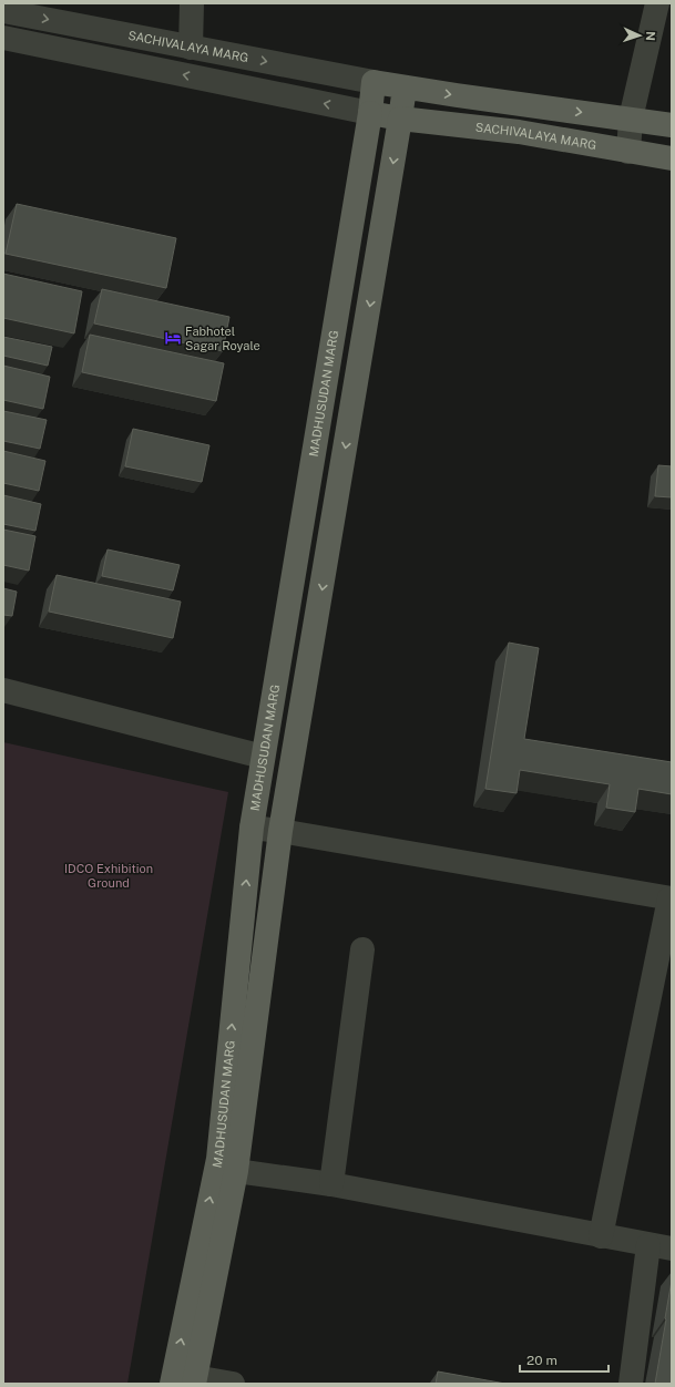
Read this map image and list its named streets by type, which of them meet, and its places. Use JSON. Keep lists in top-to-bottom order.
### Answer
{
  "streets": {
    "main road": ["SACHIVALAYA MARG", "MADHUSUDAN MARG"]
  },
  "crossings": [
    ["SACHIVALAYA MARG", "MADHUSUDAN MARG"]
  ],
  "parks": ["IDCO Exhibition Ground"],
  "places": {
    "hotel": ["Fabhotel Sagar Royale"]
  },
  "scale_bar": "20 m",
  "north": "right"
}
